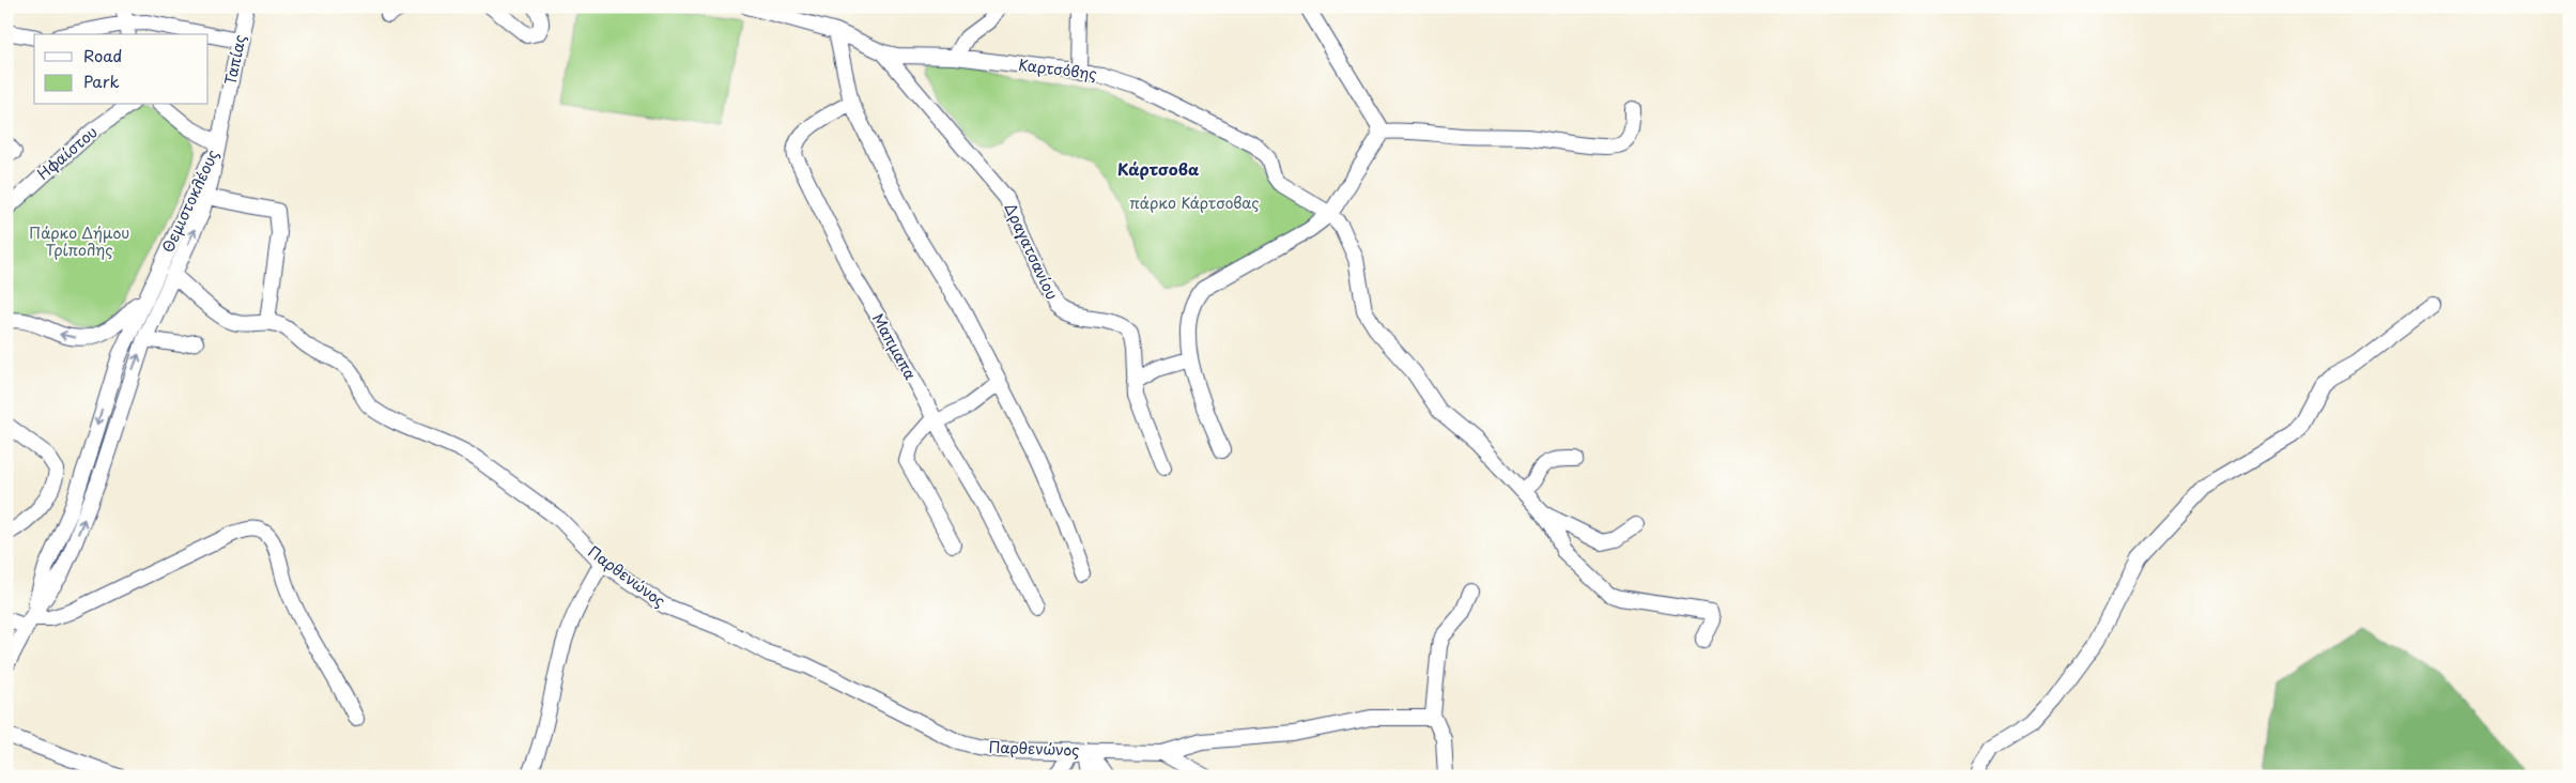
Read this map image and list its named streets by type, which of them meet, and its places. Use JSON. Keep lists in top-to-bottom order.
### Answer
{
  "streets": {
    "street": [
      "Ταπίας",
      "Καρτσόβης",
      "Ηφαίστου",
      "Θεμιστοκλέους",
      "Δραγατσανίου",
      "Μαπμαπα",
      "Παρθενώνος"
    ]
  },
  "crossings": [
    ["Ταπίας", "Θεμιστοκλέους"],
    ["Καρτσόβης", "Δραγατσανίου"]
  ],
  "districts": ["Κάρτσοβα"],
  "parks": ["πάρκο Κάρτσοβας", "Πάρκο Δήμου Τρίπολης"],
  "legend": ["Road", "Park"]
}
